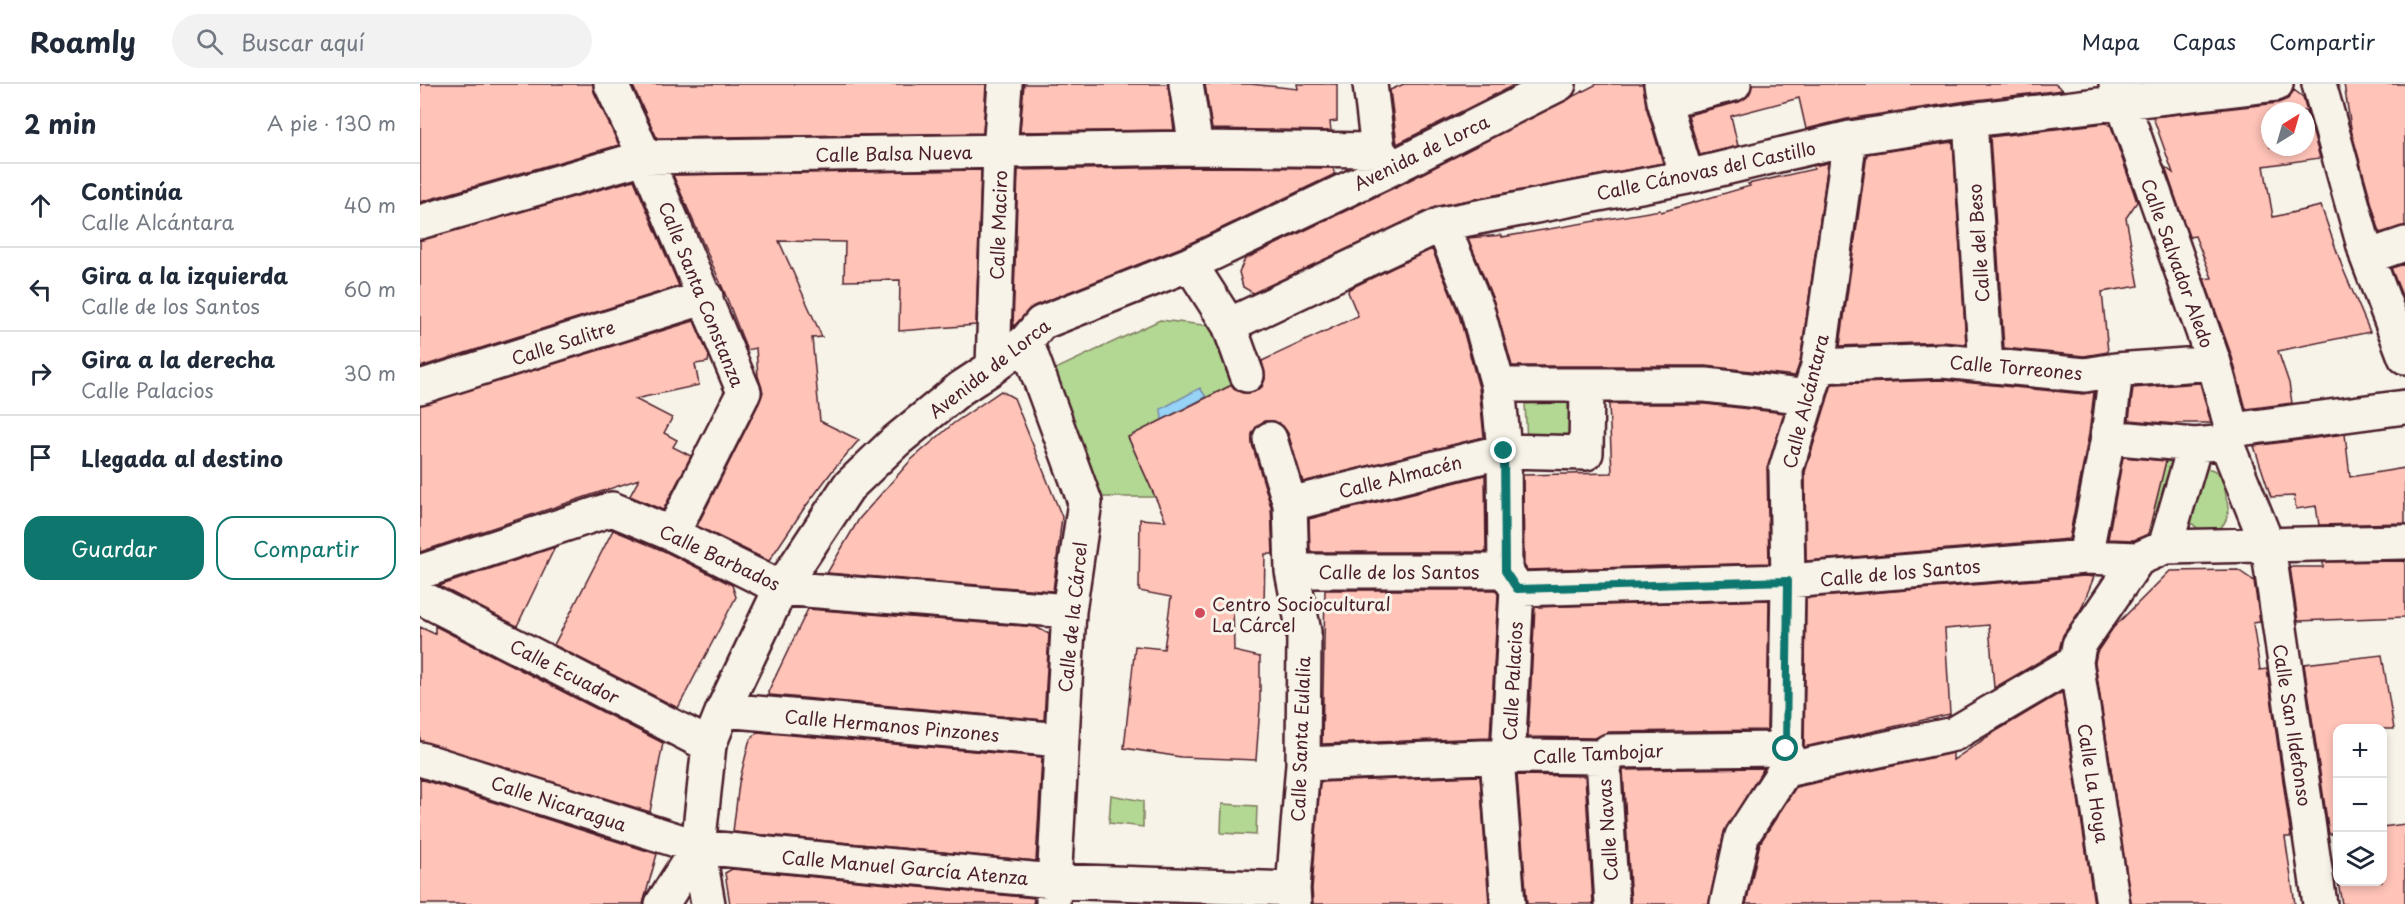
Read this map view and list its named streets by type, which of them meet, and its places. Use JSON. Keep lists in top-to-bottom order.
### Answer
{
  "streets": {
    "street": [
      "Avenida de Lorca",
      "Calle Balsa Nueva",
      "Calle Cánovas del Castillo",
      "Calle Maciro",
      "Calle del Beso",
      "Calle Salvador Aledo",
      "Calle Santa Constanza",
      "Calle Salitre",
      "Calle Torreones",
      "Calle Alcántara",
      "Calle Almacén",
      "Calle Barbados",
      "Calle de los Santos",
      "Calle de la Cárcel",
      "Calle Ecuador",
      "Calle Palacios",
      "Calle Hermanos Pinzones",
      "Calle San Ildefonso",
      "Calle Santa Eulalia",
      "Calle Tambojar",
      "Calle La Hoya",
      "Calle Nicaragua",
      "Calle Navas",
      "Calle Manuel García Atenza"
    ]
  },
  "crossings": [
    ["Avenida de Lorca", "Calle Balsa Nueva"],
    ["Avenida de Lorca", "Calle Maciro"],
    ["Avenida de Lorca", "Calle Barbados"],
    ["Avenida de Lorca", "Calle de la Cárcel"],
    ["Avenida de Lorca", "Calle Ecuador"],
    ["Avenida de Lorca", "Calle Hermanos Pinzones"],
    ["Avenida de Lorca", "Calle Nicaragua"],
    ["Avenida de Lorca", "Calle Manuel García Atenza"],
    ["Calle Balsa Nueva", "Calle Maciro"],
    ["Calle Balsa Nueva", "Calle Santa Constanza"],
    ["Calle Cánovas del Castillo", "Calle del Beso"],
    ["Calle Cánovas del Castillo", "Calle Salvador Aledo"],
    ["Calle Cánovas del Castillo", "Calle Alcántara"],
    ["Calle Cánovas del Castillo", "Calle Palacios"],
    ["Calle del Beso", "Calle Torreones"],
    ["Calle Salvador Aledo", "Calle Torreones"],
    ["Calle Salvador Aledo", "Calle de los Santos"],
    ["Calle Salvador Aledo", "Calle San Ildefonso"],
    ["Calle Santa Constanza", "Calle Salitre"],
    ["Calle Santa Constanza", "Calle Barbados"],
    ["Calle Torreones", "Calle Alcántara"],
    ["Calle Alcántara", "Calle de los Santos"],
    ["Calle Alcántara", "Calle Tambojar"],
    ["Calle Almacén", "Calle Palacios"],
    ["Calle Almacén", "Calle Santa Eulalia"],
    ["Calle Barbados", "Calle de la Cárcel"],
    ["Calle de los Santos", "Calle Palacios"],
    ["Calle de los Santos", "Calle San Ildefonso"],
    ["Calle de los Santos", "Calle Santa Eulalia"],
    ["Calle de la Cárcel", "Calle Hermanos Pinzones"],
    ["Calle de la Cárcel", "Calle Manuel García Atenza"],
    ["Calle Palacios", "Calle Tambojar"],
    ["Calle Santa Eulalia", "Calle Tambojar"],
    ["Calle Santa Eulalia", "Calle Manuel García Atenza"],
    ["Calle Tambojar", "Calle La Hoya"],
    ["Calle Tambojar", "Calle Navas"],
    ["Calle Nicaragua", "Calle Manuel García Atenza"]
  ],
  "places": ["Centro Sociocultural La Cárcel"],
  "north": "top right",
  "page": {
    "header": "Roamly",
    "search": "Buscar aquí",
    "nav": ["Mapa", "Capas", "Compartir"],
    "heading": ["2 min", "A pie · 130 m"],
    "list": [
      ["Continúa", "Calle Alcántara", "40 m"],
      ["Gira a la izquierda", "Calle de los Santos", "60 m"],
      ["Gira a la derecha", "Calle Palacios", "30 m"],
      "Llegada al destino"
    ],
    "buttons": ["Guardar", "Compartir"],
    "map_buttons": ["+", "−"]
  }
}
